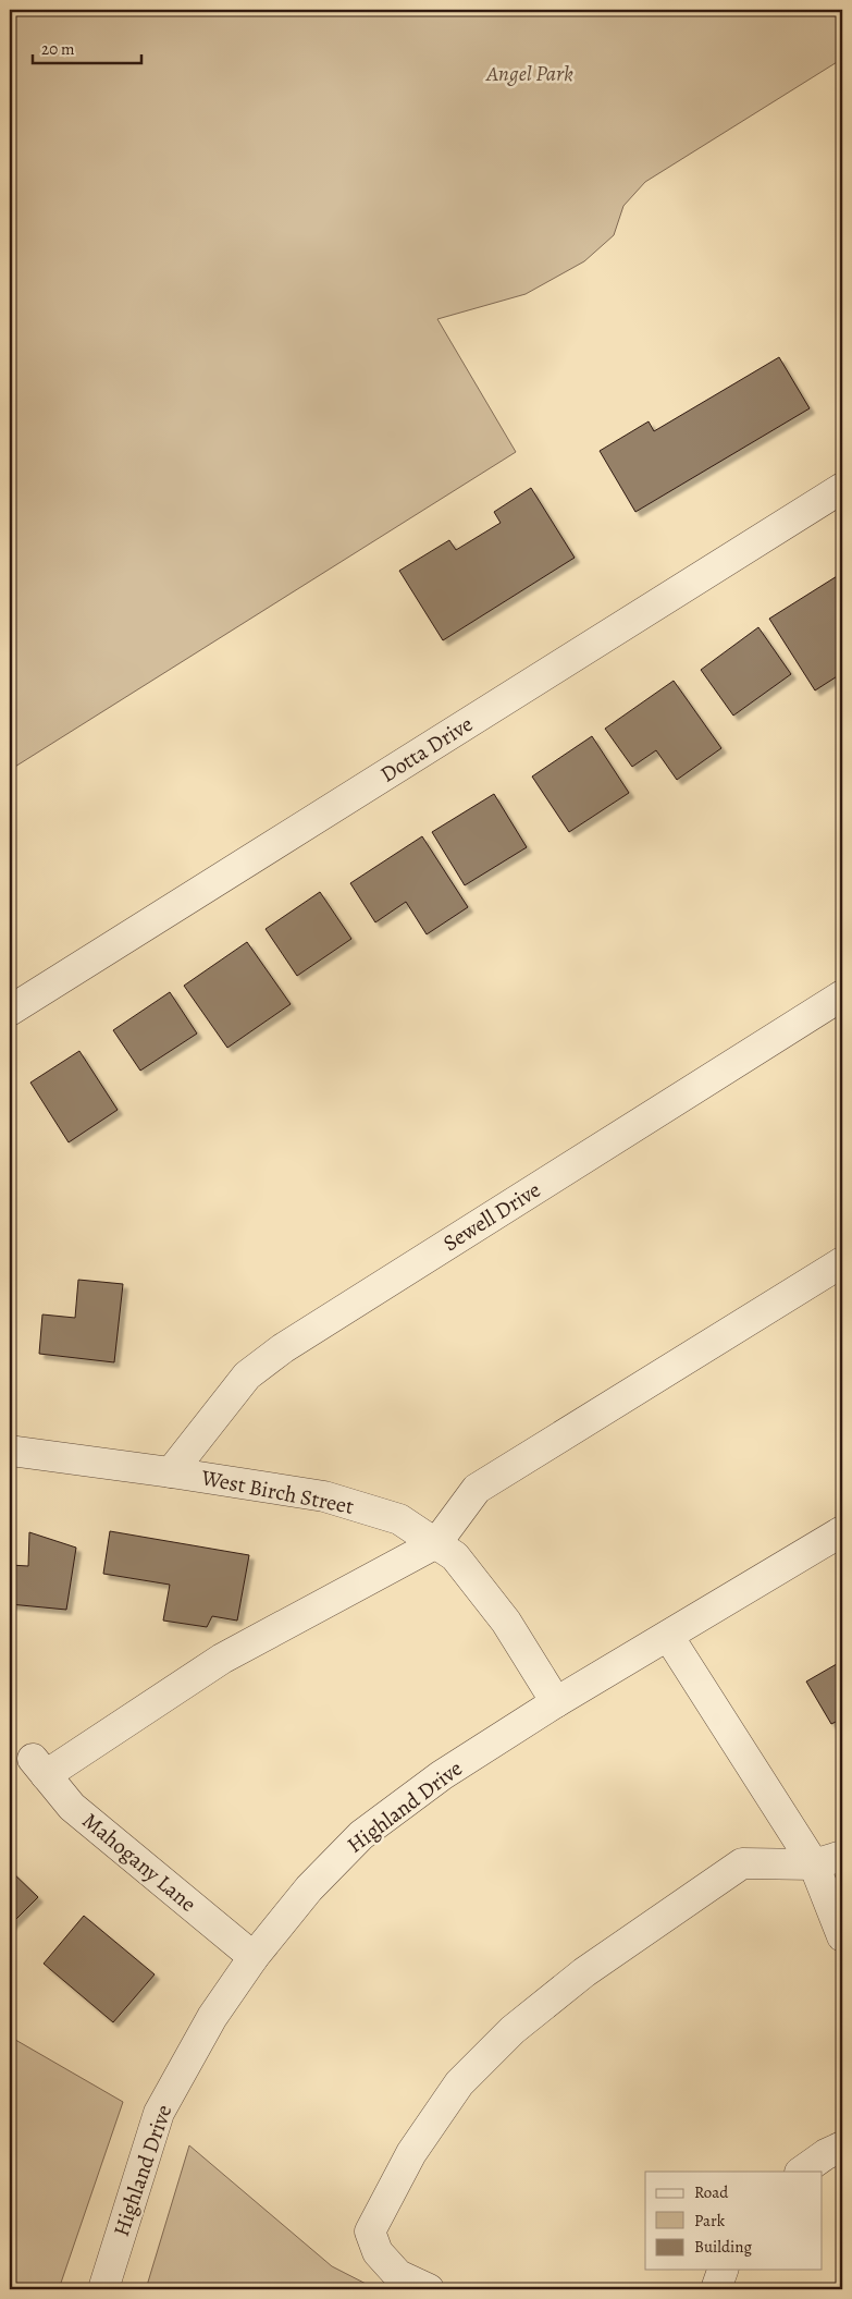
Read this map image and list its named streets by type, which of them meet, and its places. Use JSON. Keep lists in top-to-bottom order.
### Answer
{
  "streets": {
    "street": [
      "Dotta Drive",
      "Sewell Drive",
      "West Birch Street",
      "Highland Drive",
      "Mahogany Lane"
    ]
  },
  "crossings": [
    ["Sewell Drive", "West Birch Street"],
    ["West Birch Street", "Highland Drive"],
    ["West Birch Street", "Mahogany Lane"],
    ["Highland Drive", "Mahogany Lane"]
  ],
  "parks": ["Angel Park"],
  "legend": ["Road", "Park", "Building"],
  "scale_bar": "20 m"
}
